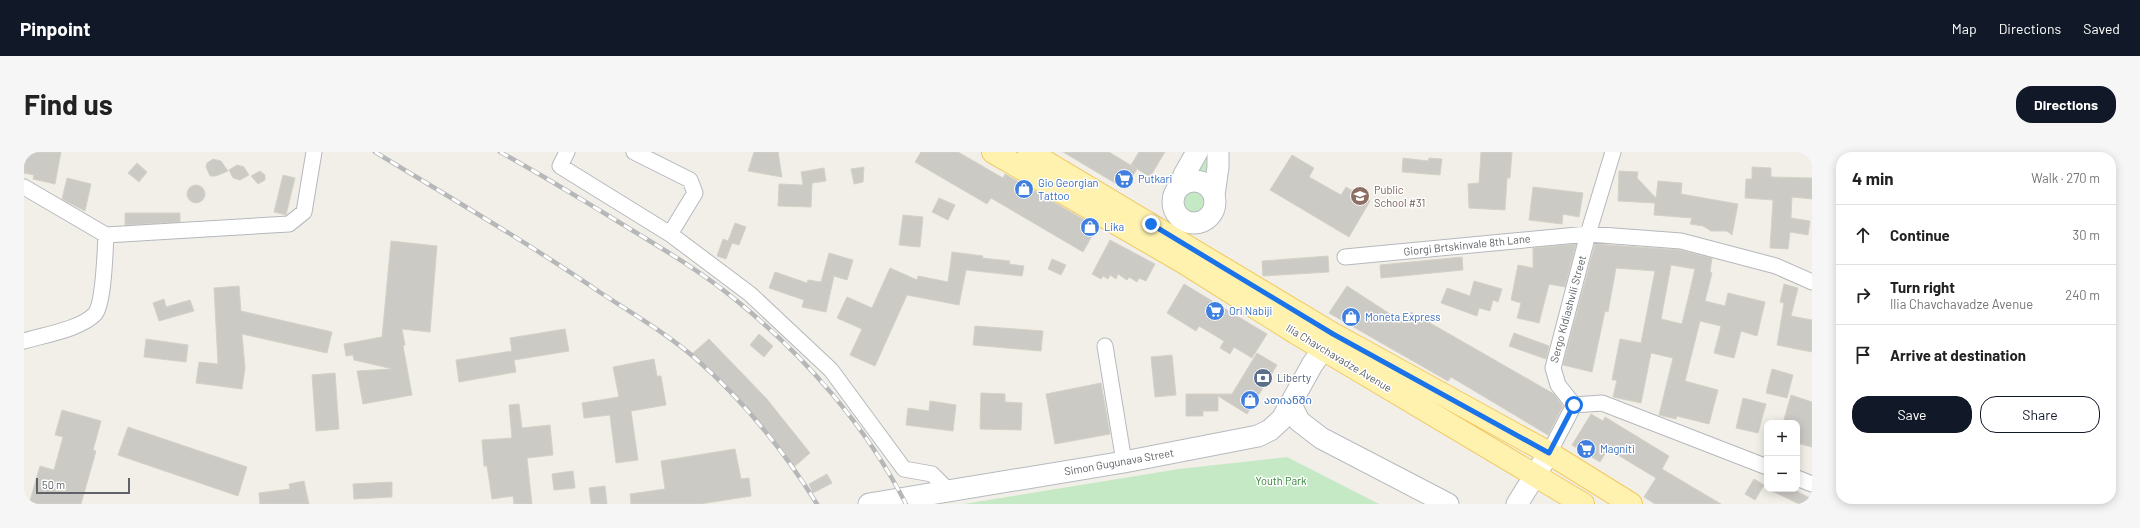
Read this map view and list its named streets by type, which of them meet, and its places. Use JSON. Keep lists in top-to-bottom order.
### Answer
{
  "streets": {
    "main road": ["Ilia Chavchavadze Avenue", "Simon Gugunava Street"],
    "street": ["Giorgi Brtskinvale 8th Lane", "Sergo Kldiashvili Street"]
  },
  "crossings": [
    ["Giorgi Brtskinvale 8th Lane", "Sergo Kldiashvili Street"],
    ["Ilia Chavchavadze Avenue", "Simon Gugunava Street"]
  ],
  "parks": ["Youth Park"],
  "places": {
    "supermarket": ["Putkari", "Ori Nabiji", "Magniti"],
    "shop": [
      "Gio Georgian Tattoo",
      "Lika",
      "Moneta Express",
      "ათიანში"
    ],
    "school or university": ["Public School #31"],
    "bank": ["Liberty"]
  },
  "scale_bar": "50 m",
  "page": {
    "header": "Pinpoint",
    "nav": ["Map", "Directions", "Saved"],
    "buttons": [
      "Directions",
      ["Save", "Share"]
    ],
    "title": "Find us",
    "heading": ["4 min", "Walk · 270 m"],
    "list": [
      ["Continue", "30 m"],
      ["Turn right", "Ilia Chavchavadze Avenue", "240 m"],
      "Arrive at destination"
    ],
    "map_buttons": ["+", "−"],
    "scale": "50 m"
  }
}
